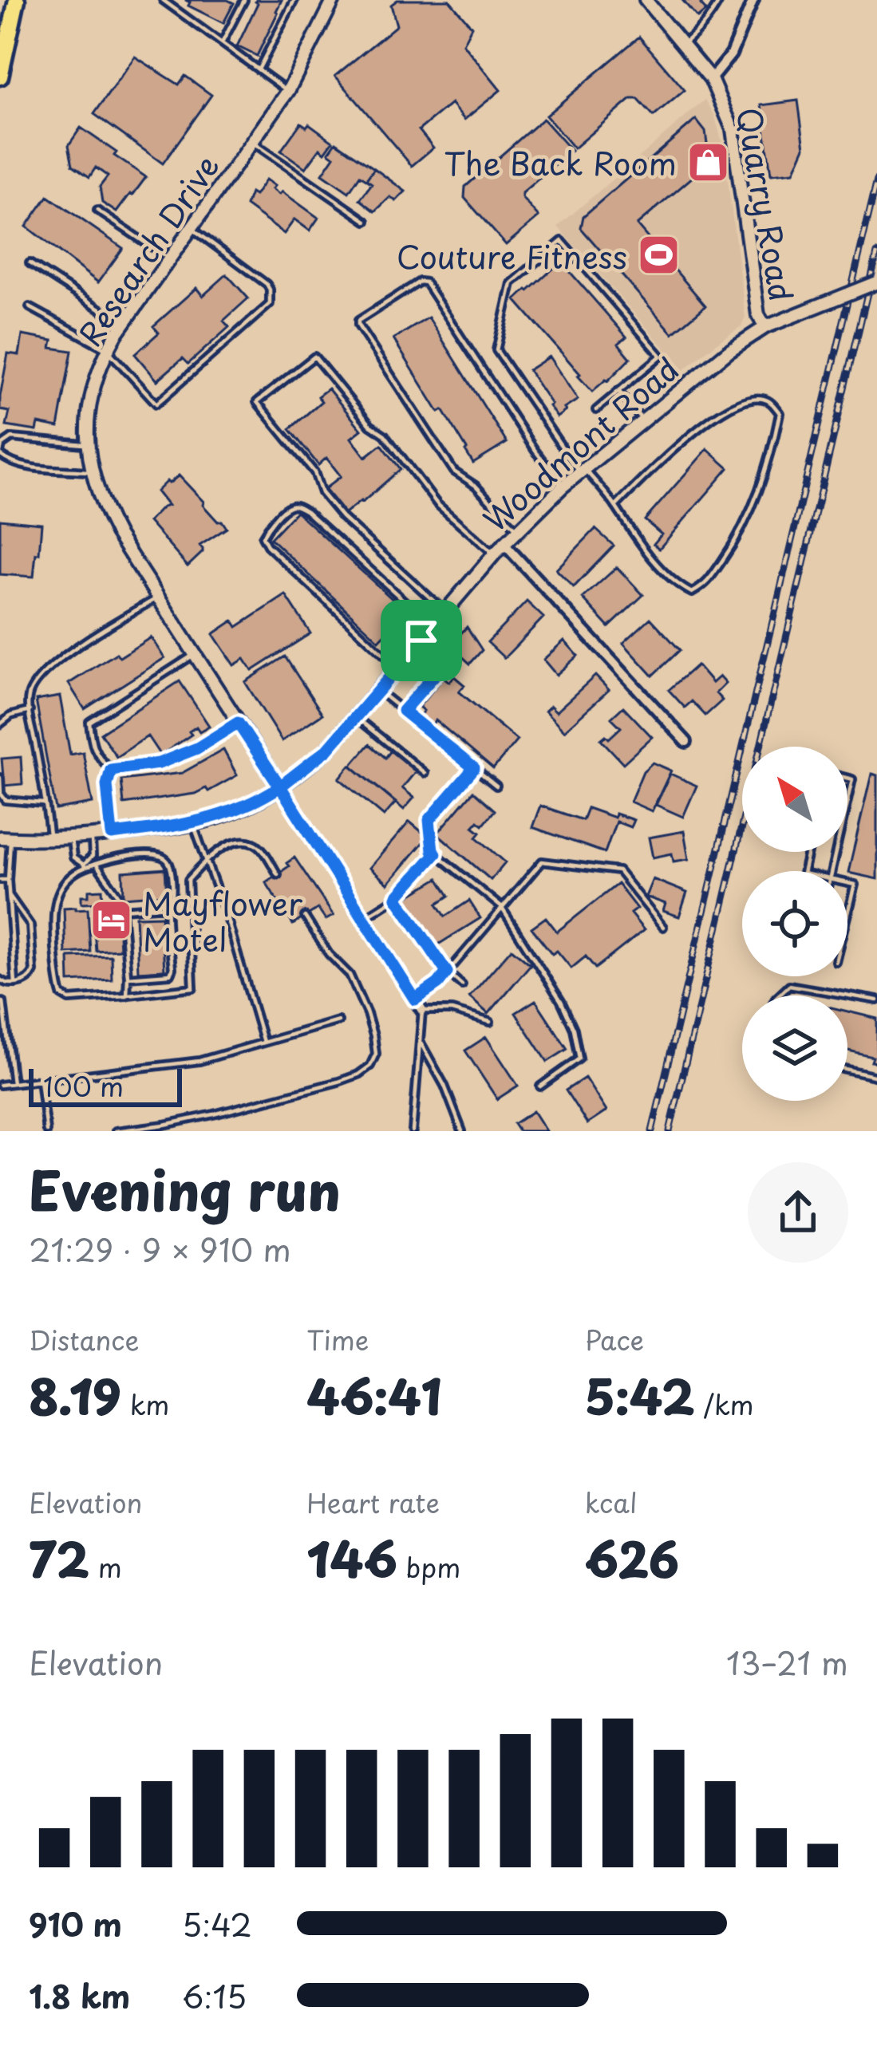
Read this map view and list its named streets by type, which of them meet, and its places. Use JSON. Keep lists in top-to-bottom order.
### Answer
{
  "streets": {
    "street": ["Quarry Road", "Research Drive", "Woodmont Road"]
  },
  "crossings": [
    ["Quarry Road", "Woodmont Road"],
    ["Research Drive", "Woodmont Road"]
  ],
  "places": {
    "shop": ["The Back Room"],
    "sports": ["Couture Fitness"],
    "hotel": ["Mayflower Motel"]
  },
  "scale_bar": "100 m",
  "north": "top left",
  "page": {
    "scale": "100 m",
    "heading": ["Evening run", "21:29 · 9 × 910 m"],
    "stats": [
      ["Distance", "8.19 km"],
      ["Time", "46:41"],
      ["Pace", "5:42 /km"],
      ["Elevation", "72 m"],
      ["Heart rate", "146 bpm"],
      ["kcal", "626"]
    ],
    "chart": ["Elevation", "13–21 m"],
    "list": [
      {
        "name": "910 m",
        "note": "5:42"
      },
      {
        "name": "1.8 km",
        "note": "6:15"
      }
    ]
  }
}
